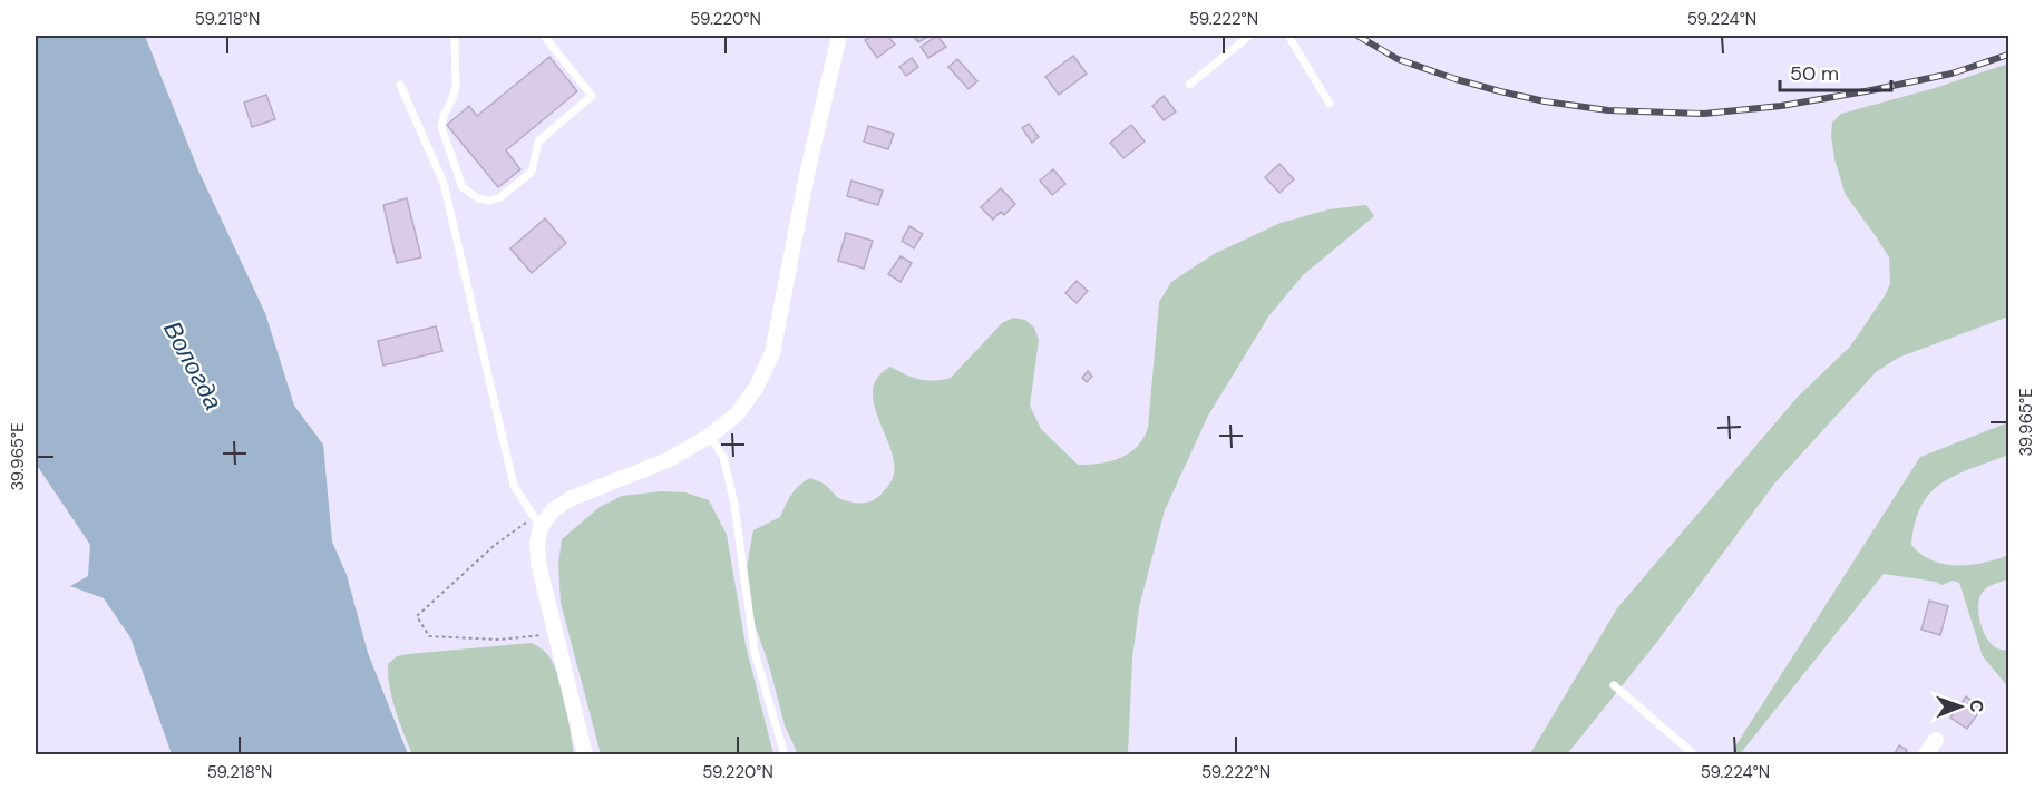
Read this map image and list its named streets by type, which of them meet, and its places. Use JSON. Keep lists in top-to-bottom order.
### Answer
{
  "water": ["Вологда"],
  "scale_bar": "50 m",
  "north": "right",
  "coordinates": [
    "59.218°N",
    "59.220°N",
    "59.222°N",
    "59.224°N",
    "39.965°E"
  ]
}
